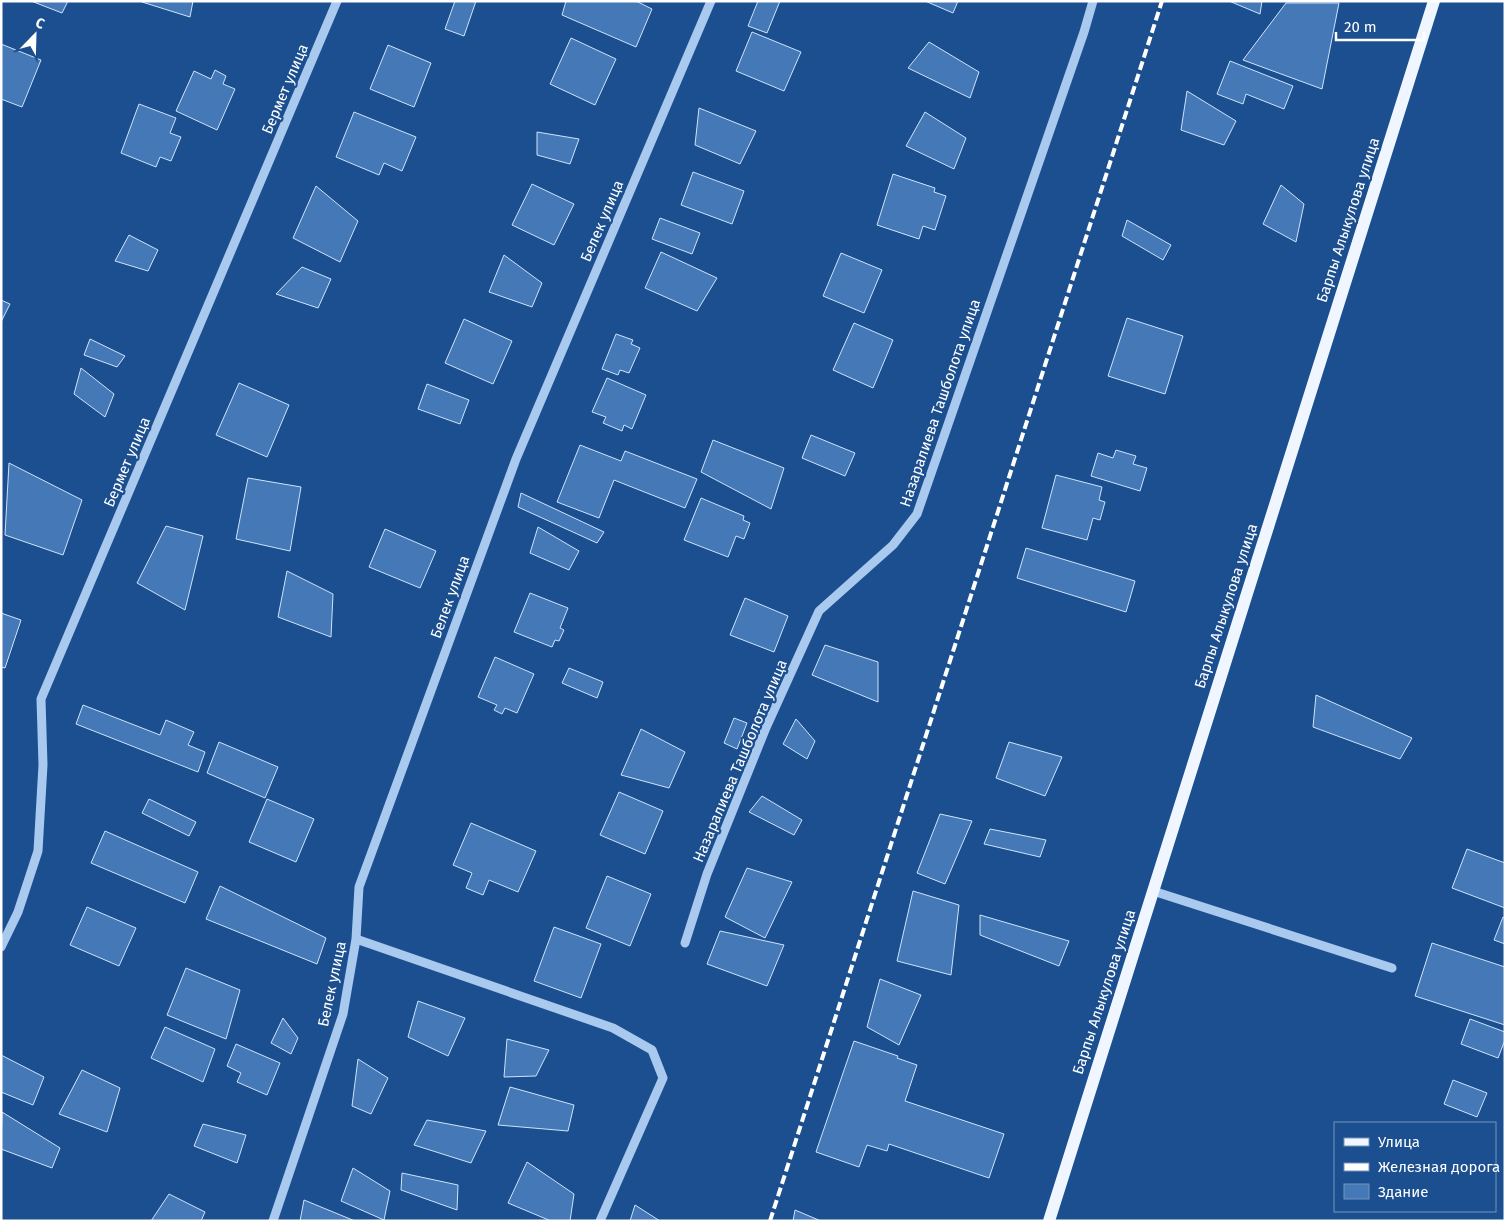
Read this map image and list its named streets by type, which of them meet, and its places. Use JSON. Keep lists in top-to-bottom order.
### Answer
{
  "streets": {
    "main road": ["Барпы Алыкулова улица"],
    "street": ["Бермет улица", "Белек улица", "Назаралиева Ташболота улица"]
  },
  "legend": ["Улица", "Железная дорога", "Здание"],
  "scale_bar": "20 m",
  "north": "top right"
}
